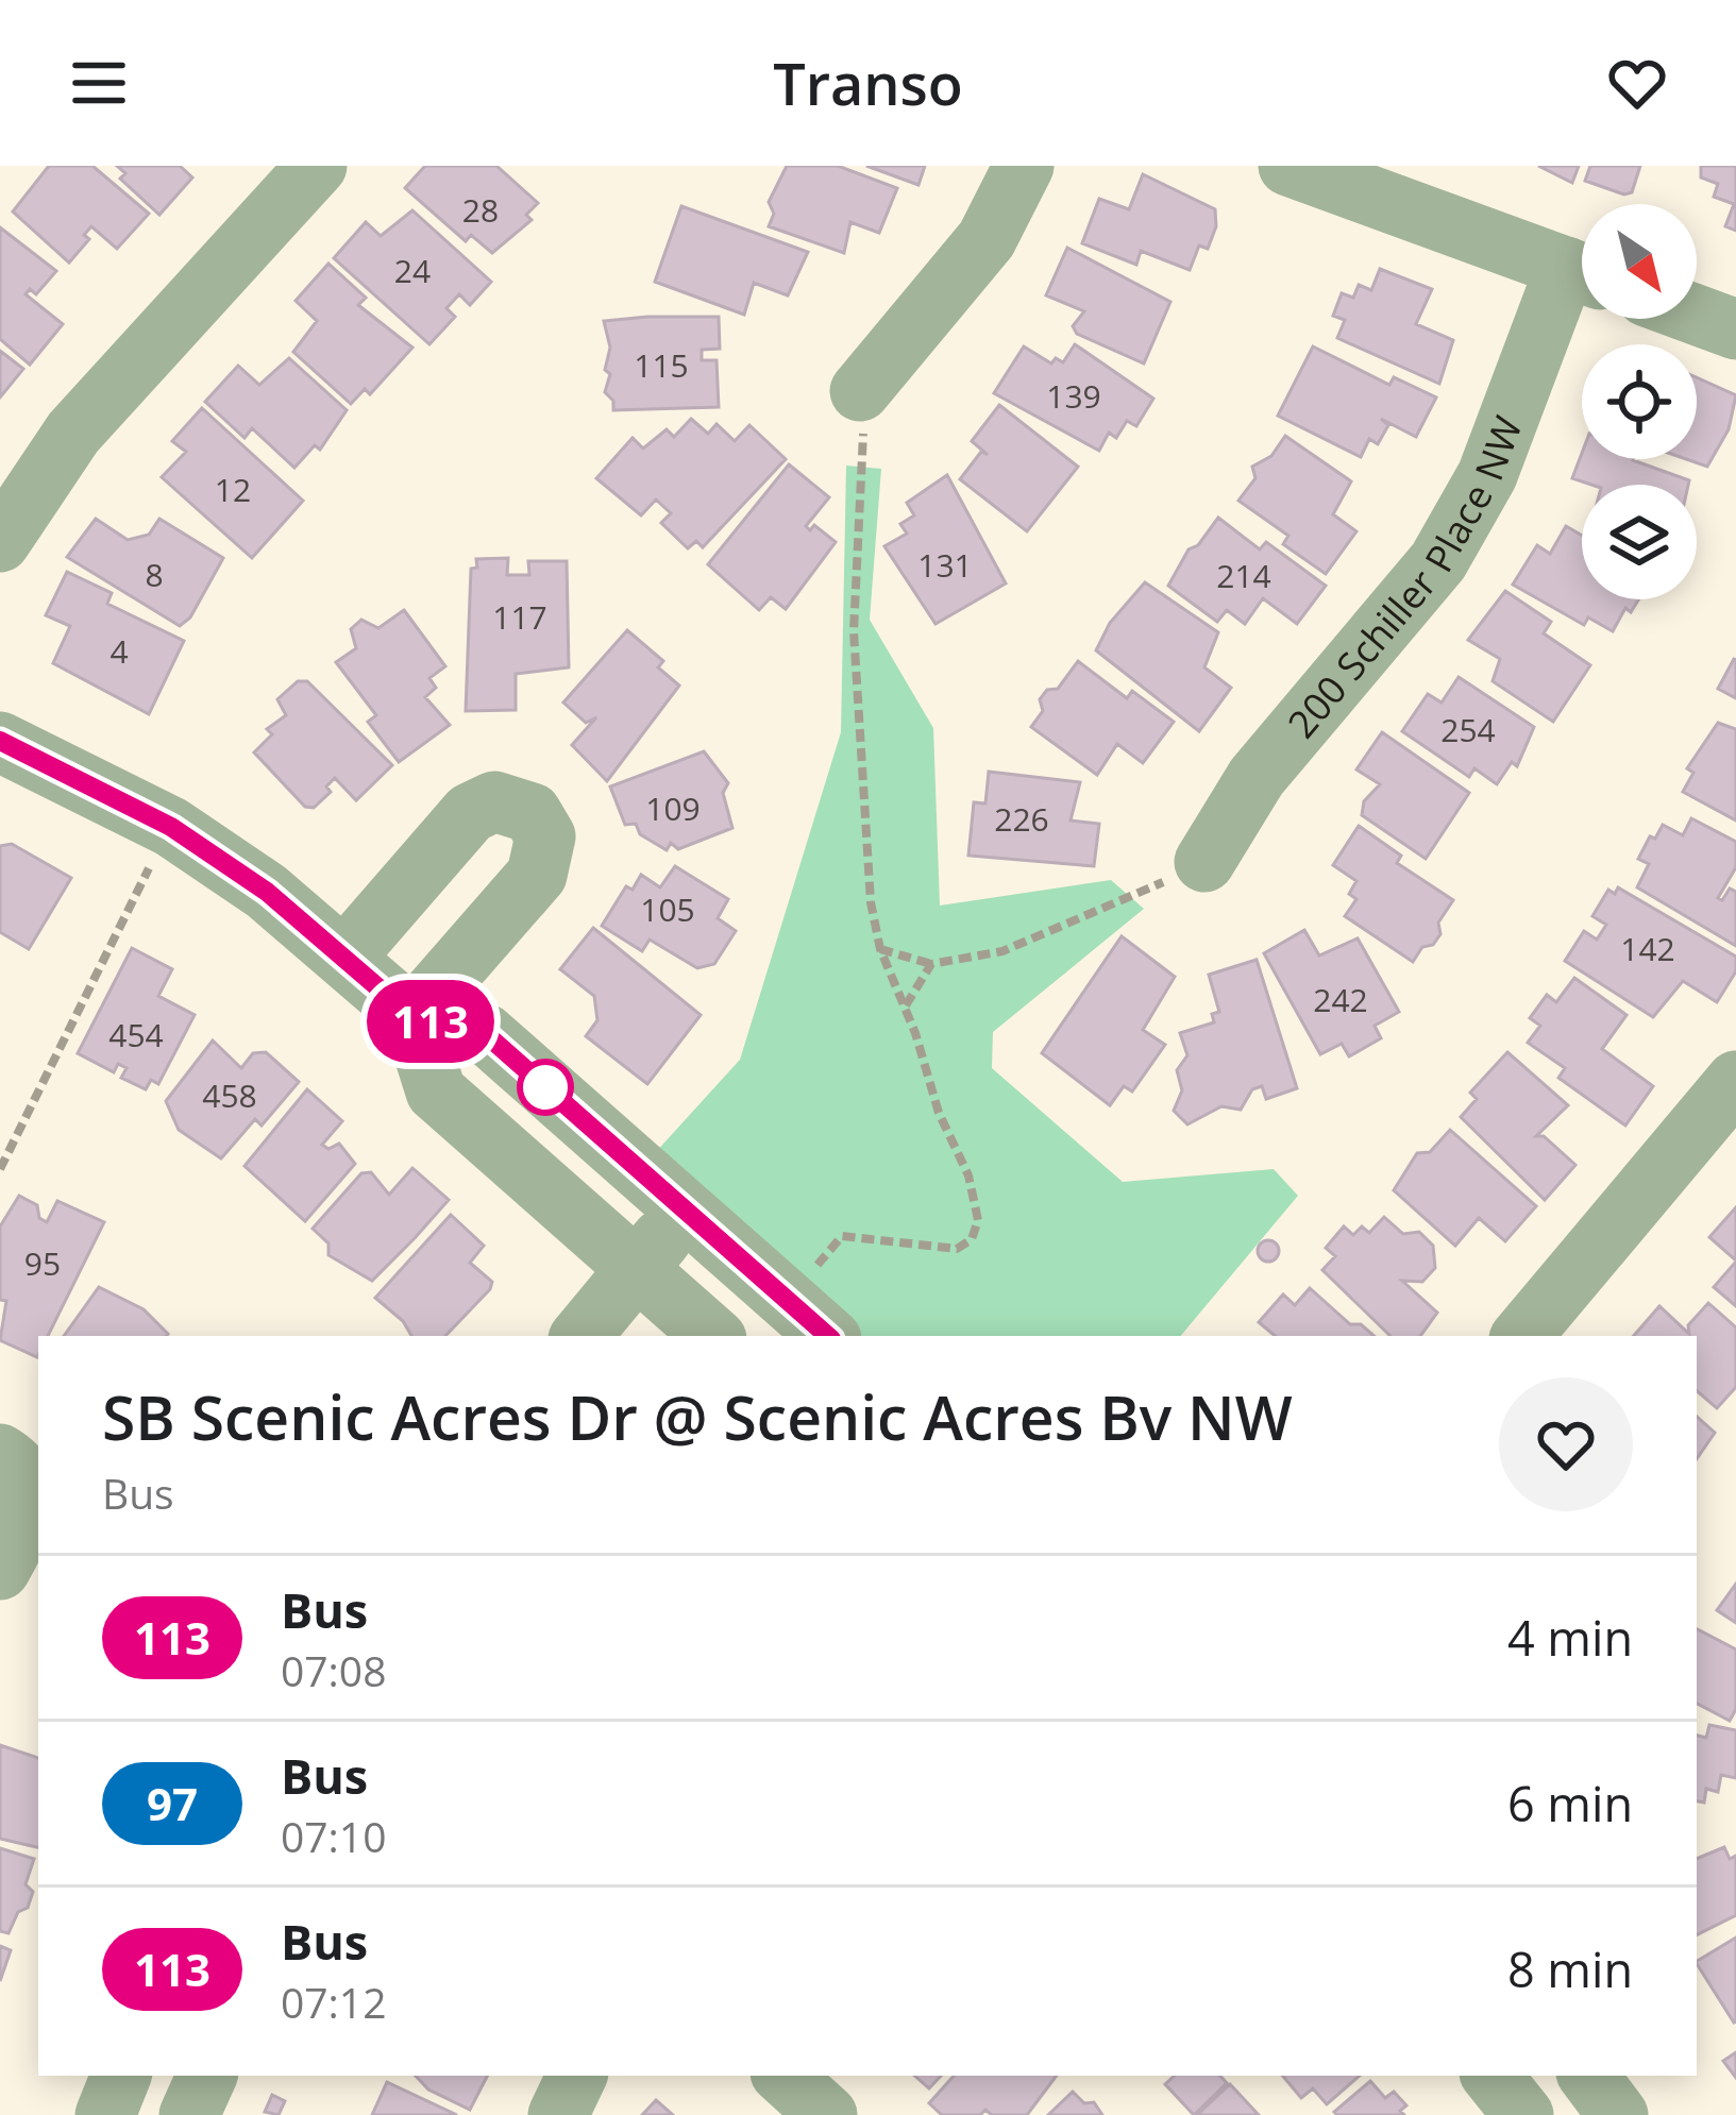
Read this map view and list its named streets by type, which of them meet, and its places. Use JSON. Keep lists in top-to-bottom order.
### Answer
{
  "streets": {
    "street": ["200 Schiller Place NW"]
  },
  "lines": ["bus line 113"],
  "house_numbers": [
    "28",
    "24",
    "115",
    "139",
    "12",
    "131",
    "8",
    "214",
    "117",
    "4",
    "254",
    "109",
    "226",
    "105",
    "142",
    "242",
    "454",
    "458",
    "95"
  ],
  "north": "bottom right",
  "page": {
    "header": "Transo",
    "on_map": "113",
    "heading": ["SB Scenic Acres Dr @ Scenic Acres Bv NW", "Bus"],
    "list": [
      {
        "mark": "113",
        "name": "Bus",
        "note": "07:08",
        "value": "4 min"
      },
      {
        "mark": "97",
        "name": "Bus",
        "note": "07:10",
        "value": "6 min"
      },
      {
        "mark": "113",
        "name": "Bus",
        "note": "07:12",
        "value": "8 min"
      }
    ]
  }
}
